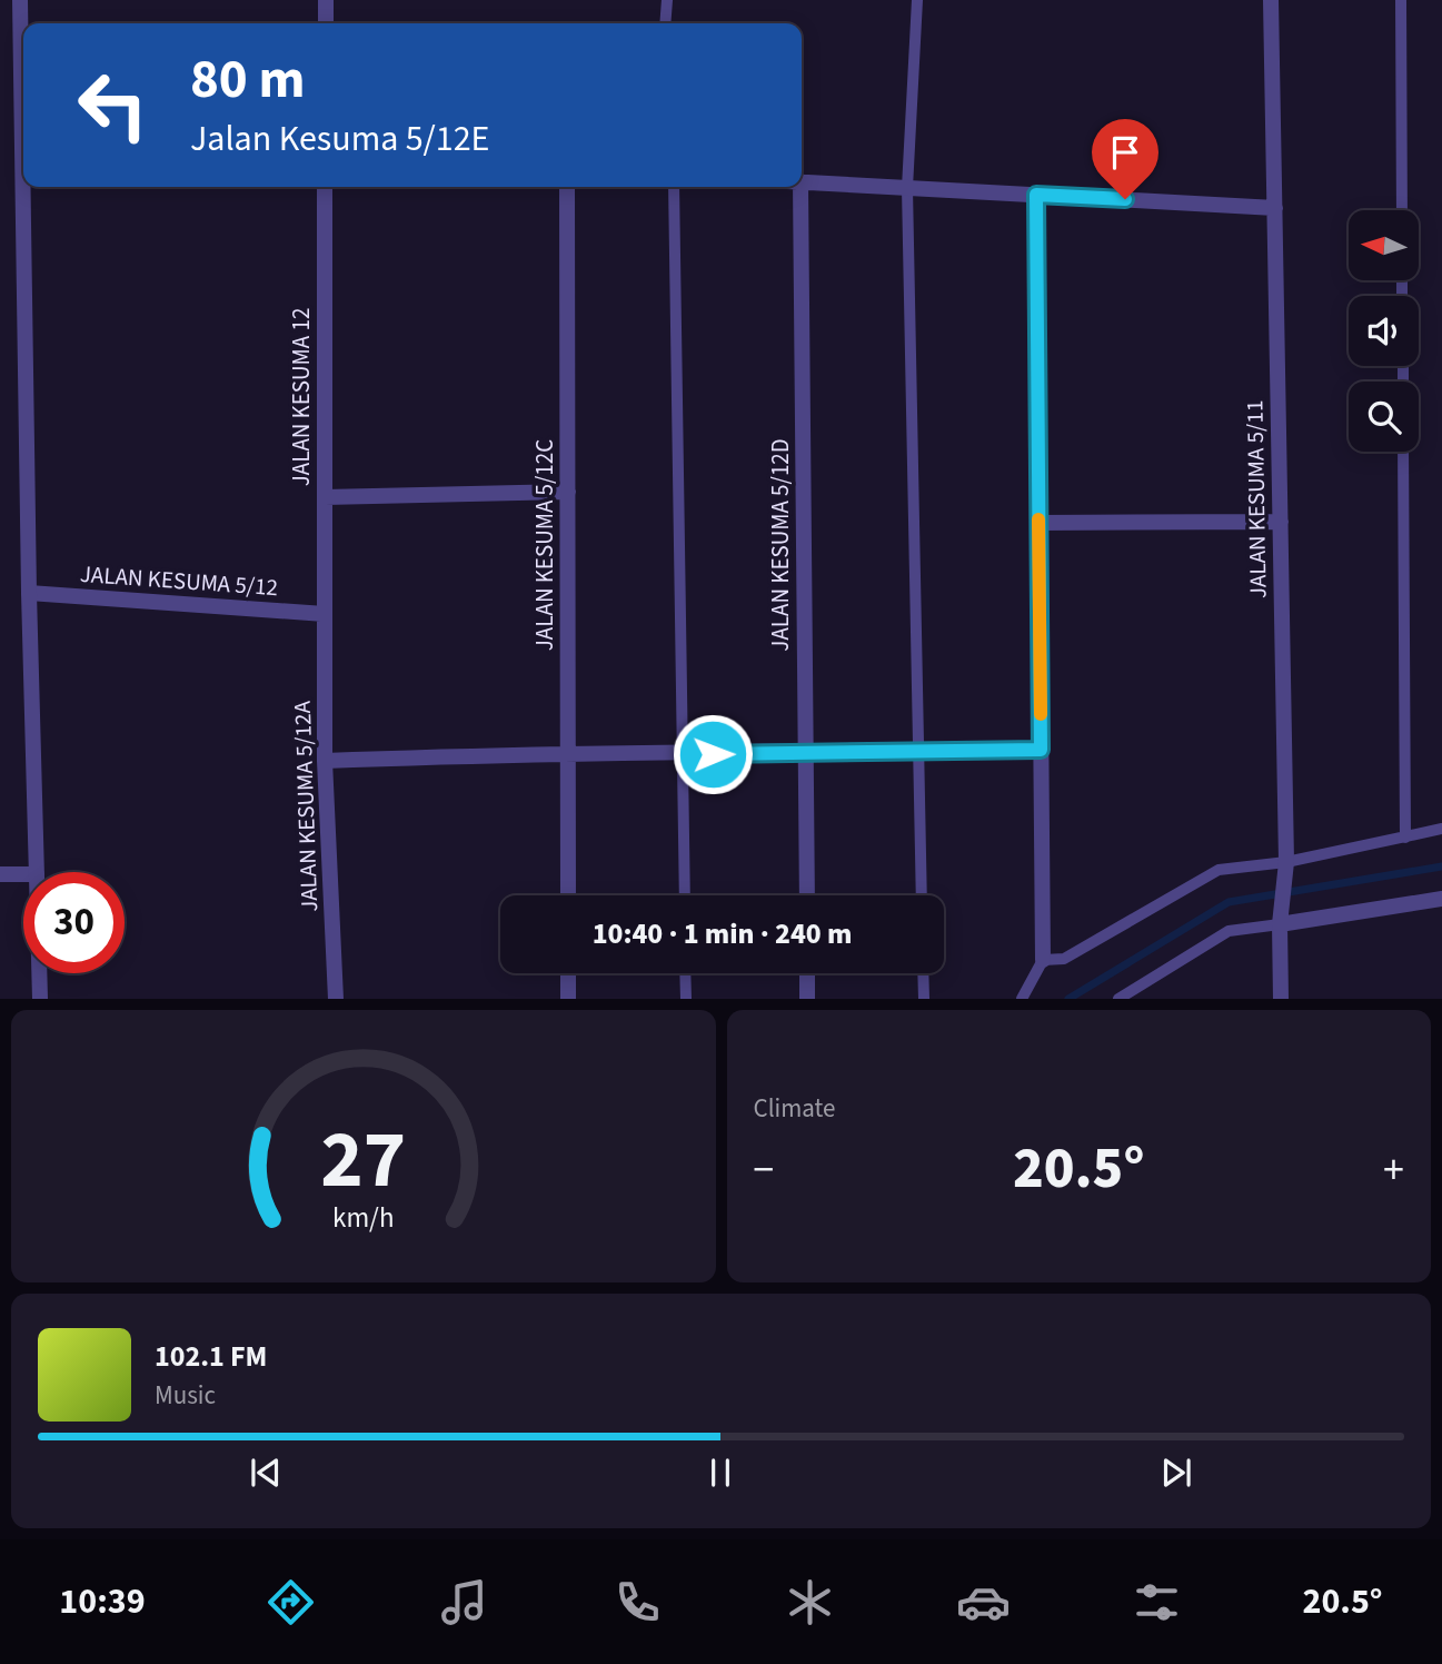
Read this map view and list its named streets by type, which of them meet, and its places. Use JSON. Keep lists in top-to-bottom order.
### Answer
{
  "streets": {
    "street": [
      "JALAN KESUMA 12",
      "JALAN KESUMA 5/11",
      "JALAN KESUMA 5/12C",
      "JALAN KESUMA 5/12D",
      "JALAN KESUMA 5/12",
      "JALAN KESUMA 5/12A"
    ]
  },
  "crossings": [
    ["JALAN KESUMA 12", "JALAN KESUMA 5/12"],
    ["JALAN KESUMA 12", "JALAN KESUMA 5/12A"],
    ["JALAN KESUMA 5/12", "JALAN KESUMA 5/12A"]
  ],
  "north": "left",
  "page": {
    "turn": ["80 m", "Jalan Kesuma 5/12E"],
    "limit": "30",
    "trip": "10:40 · 1 min · 240 m",
    "tile": "Climate",
    "heat": ["−", "20.5°", "+"],
    "song": ["102.1 FM", "Music"],
    "tabs": ["10:39", "20.5°"],
    "gauge": ["27", "km/h"]
  }
}
